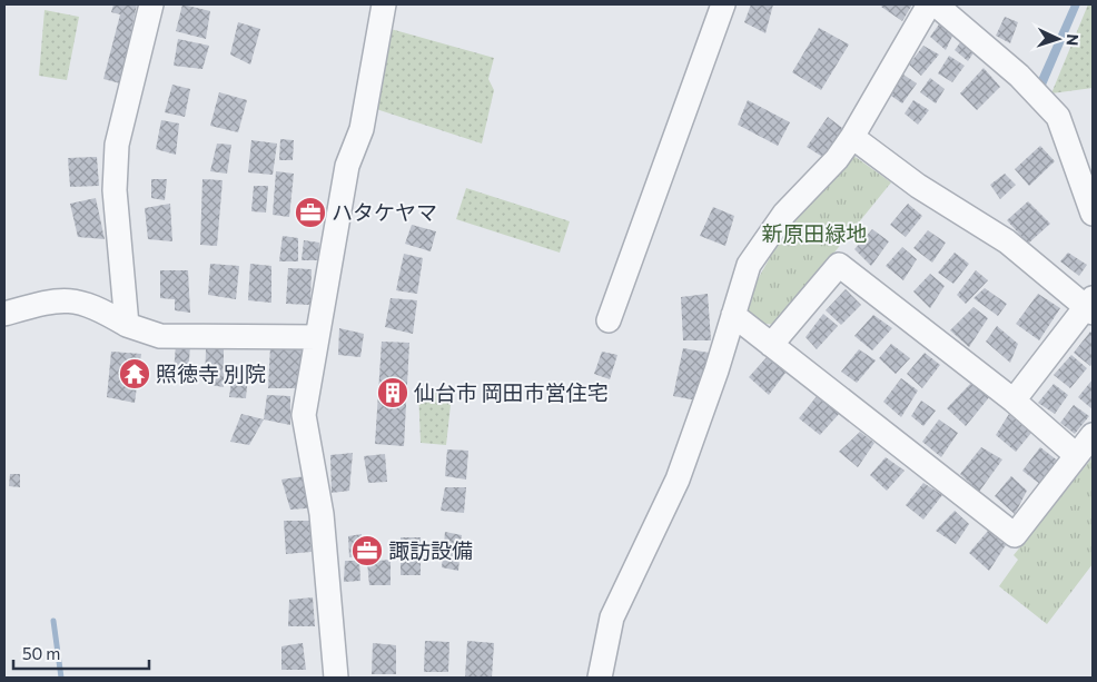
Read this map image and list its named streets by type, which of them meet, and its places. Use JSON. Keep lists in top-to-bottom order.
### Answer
{
  "parks": ["新原田緑地"],
  "places": {
    "office": ["ハタケヤマ", "諏訪設備"],
    "temple": ["照徳寺 別院"],
    "building": ["仙台市 岡田市営住宅"]
  },
  "scale_bar": "50 m",
  "north": "right"
}
